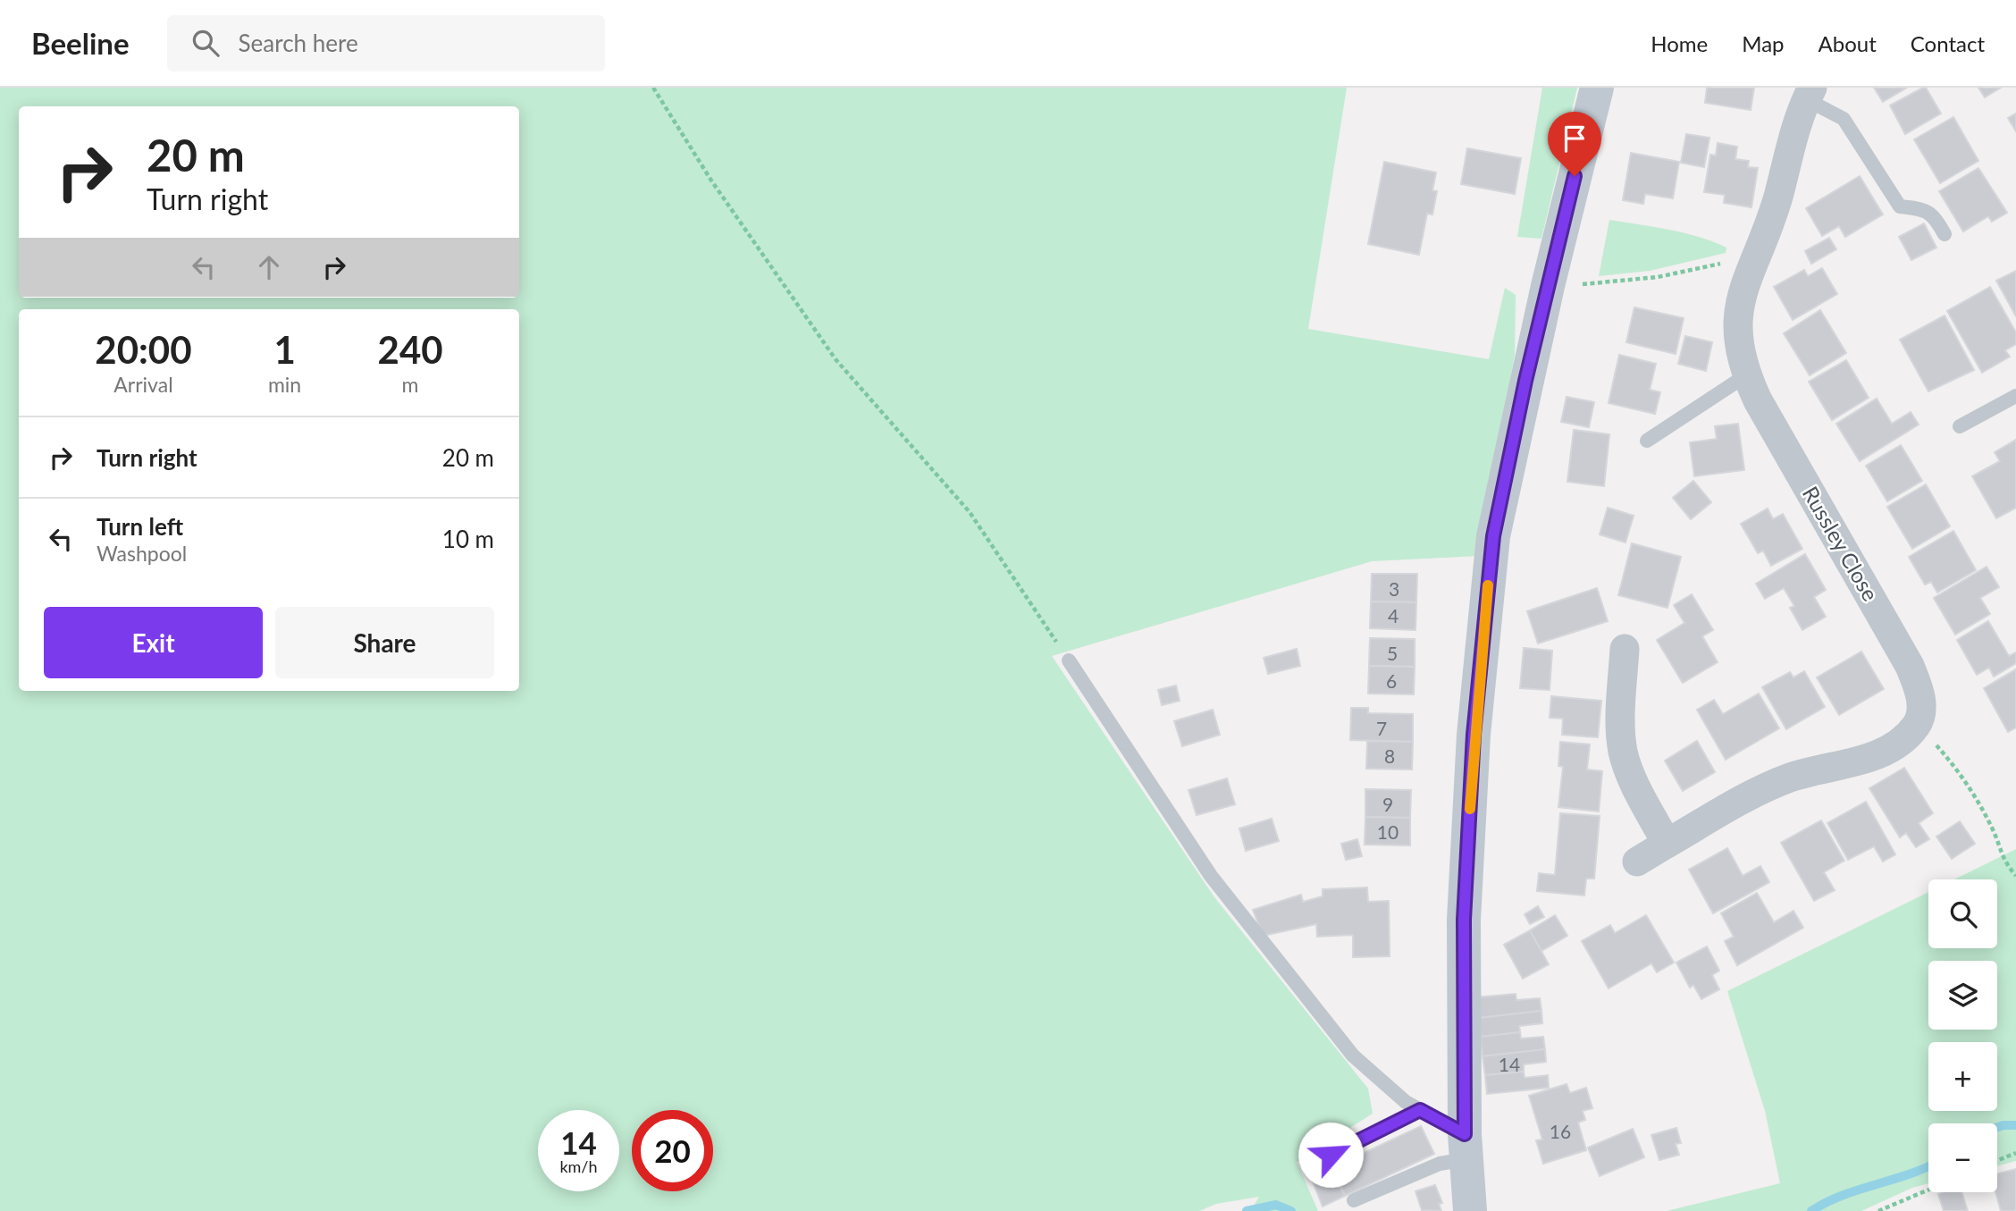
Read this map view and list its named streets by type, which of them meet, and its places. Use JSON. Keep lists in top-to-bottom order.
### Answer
{
  "streets": {
    "street": ["Russley Close"]
  },
  "house_numbers": [
    "3",
    "4",
    "5",
    "6",
    "7",
    "8",
    "9",
    "10",
    "14",
    "16"
  ],
  "page": {
    "header": "Beeline",
    "search": "Search here",
    "nav": [
      "Home",
      "Map",
      "About",
      "Contact"
    ],
    "turn": ["20 m", "Turn right"],
    "eta": [
      "20:00",
      "Arrival",
      "1",
      "min",
      "240",
      "m"
    ],
    "list": [
      {
        "name": "Turn right",
        "value": "20 m"
      },
      {
        "name": "Turn left",
        "note": "Washpool",
        "value": "10 m"
      }
    ],
    "buttons": ["Exit", "Share"],
    "map_buttons": ["+", "−"],
    "speed": "14 km/h",
    "limit": "20"
  }
}
